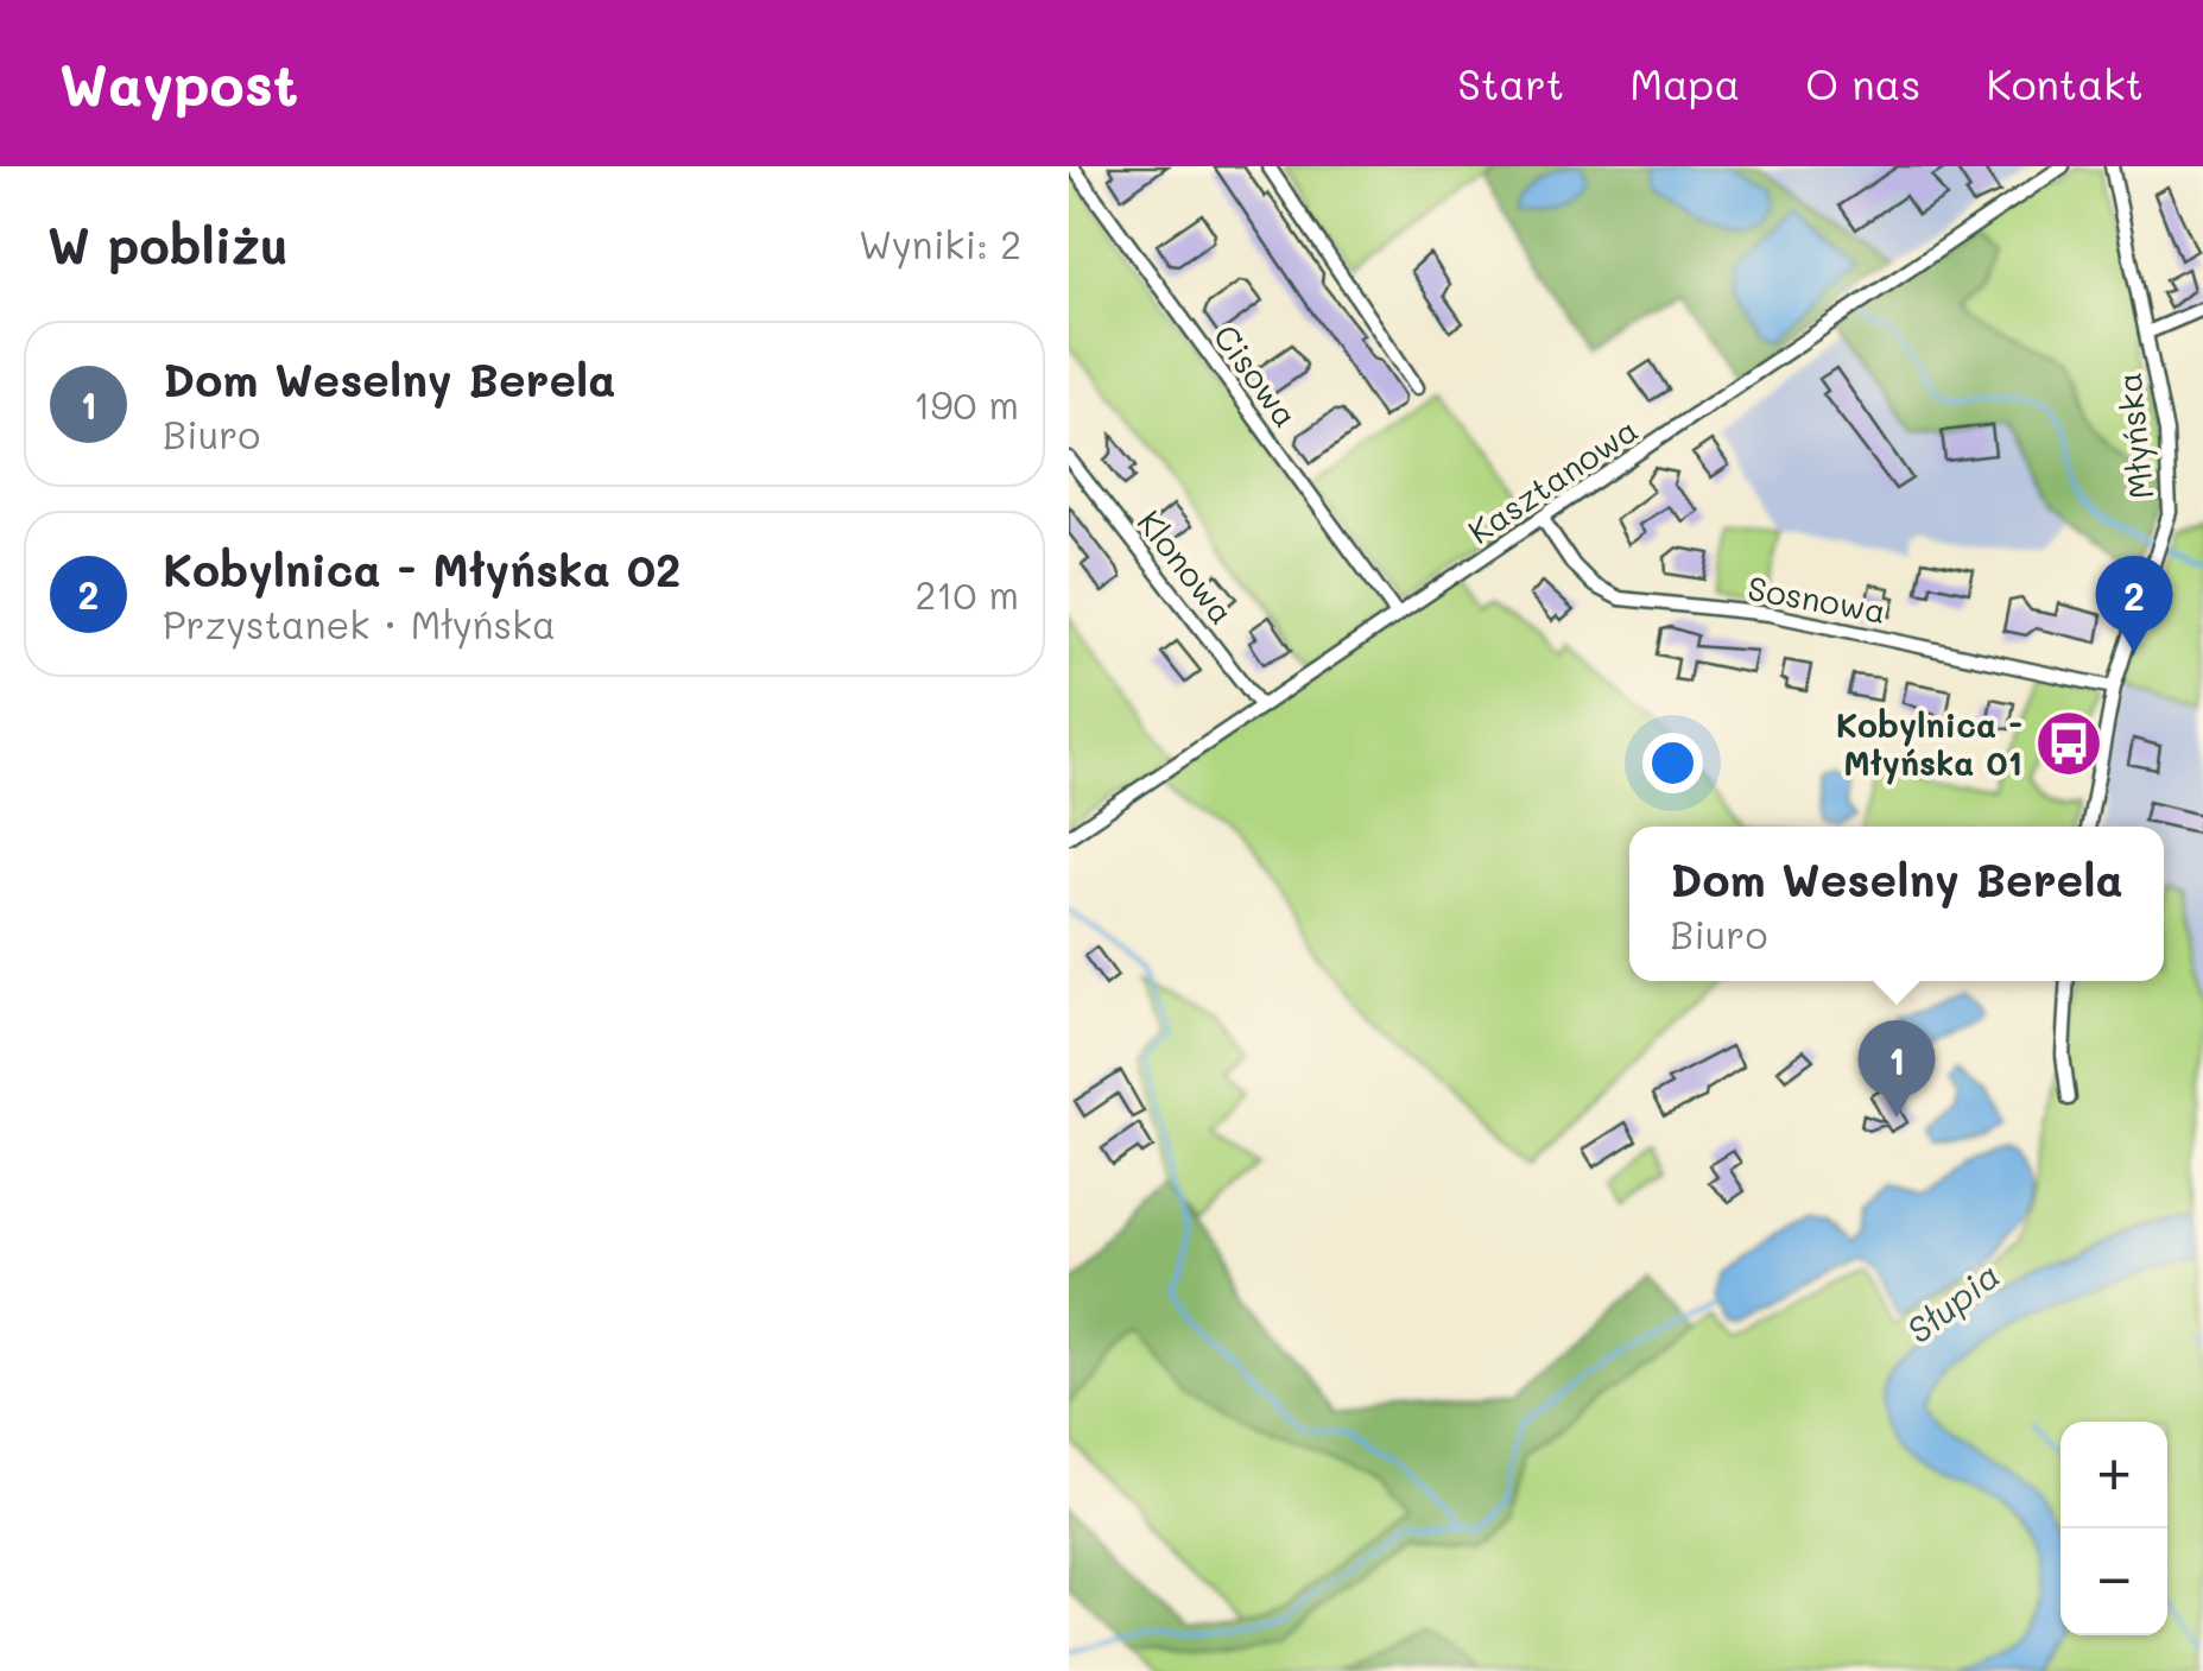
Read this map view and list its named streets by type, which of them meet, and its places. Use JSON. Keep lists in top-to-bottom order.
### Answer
{
  "streets": {
    "street": [
      "Cisowa",
      "Młyńska",
      "Kasztanowa",
      "Klonowa",
      "Sosnowa"
    ]
  },
  "crossings": [
    ["Cisowa", "Kasztanowa"],
    ["Młyńska", "Sosnowa"],
    ["Kasztanowa", "Klonowa"],
    ["Kasztanowa", "Sosnowa"]
  ],
  "water": ["Słupia"],
  "places": {
    "bus stop": ["Kobylnica - Młyńska 01"]
  },
  "page": {
    "header": "Waypost",
    "nav": [
      "Start",
      "Mapa",
      "O nas",
      "Kontakt"
    ],
    "heading": ["W pobliżu", "Wyniki: 2"],
    "list": [
      {
        "mark": "1",
        "name": "Dom Weselny Berela",
        "note": "Biuro",
        "value": "190 m"
      },
      {
        "mark": "2",
        "name": "Kobylnica - Młyńska 02",
        "note": "Przystanek · Młyńska",
        "value": "210 m"
      }
    ],
    "pins": ["2", "1"],
    "popup": ["Dom Weselny Berela", "Biuro"],
    "map_buttons": ["+", "−"]
  }
}
